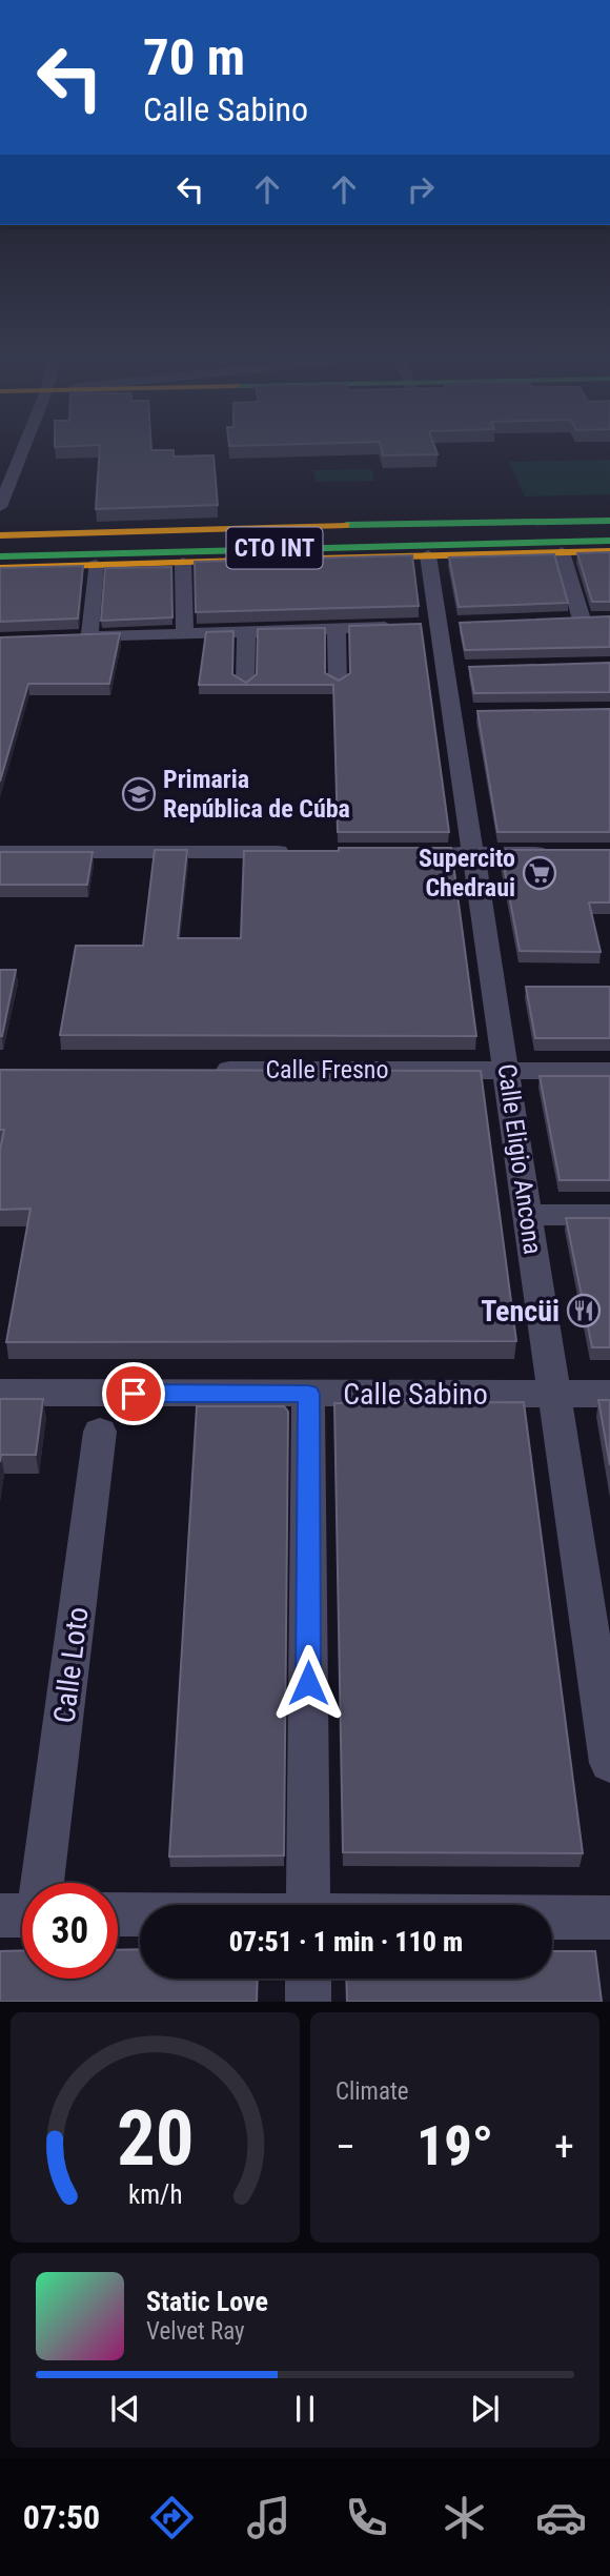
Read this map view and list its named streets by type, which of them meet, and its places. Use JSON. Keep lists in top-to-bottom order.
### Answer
{
  "streets": {
    "main road": ["CTO INT"],
    "street": [
      "Calle Fresno",
      "Calle Eligio Ancona",
      "Calle Sabino",
      "Calle Loto"
    ]
  },
  "crossings": [
    ["CTO INT", "Calle Eligio Ancona"],
    ["Calle Fresno", "Calle Eligio Ancona"],
    ["Calle Eligio Ancona", "Calle Sabino"]
  ],
  "places": {
    "school or university": ["Primaria República de Cúba"],
    "supermarket": ["Supercito Chedraui"],
    "restaurant": ["Tencüi"]
  },
  "page": {
    "turn": ["70 m", "Calle Sabino"],
    "limit": "30",
    "trip": "07:51 · 1 min · 110 m",
    "tile": "Climate",
    "heat": ["−", "19°", "+"],
    "song": ["Static Love", "Velvet Ray"],
    "tabs": "07:50",
    "gauge": ["20", "km/h"]
  }
}
